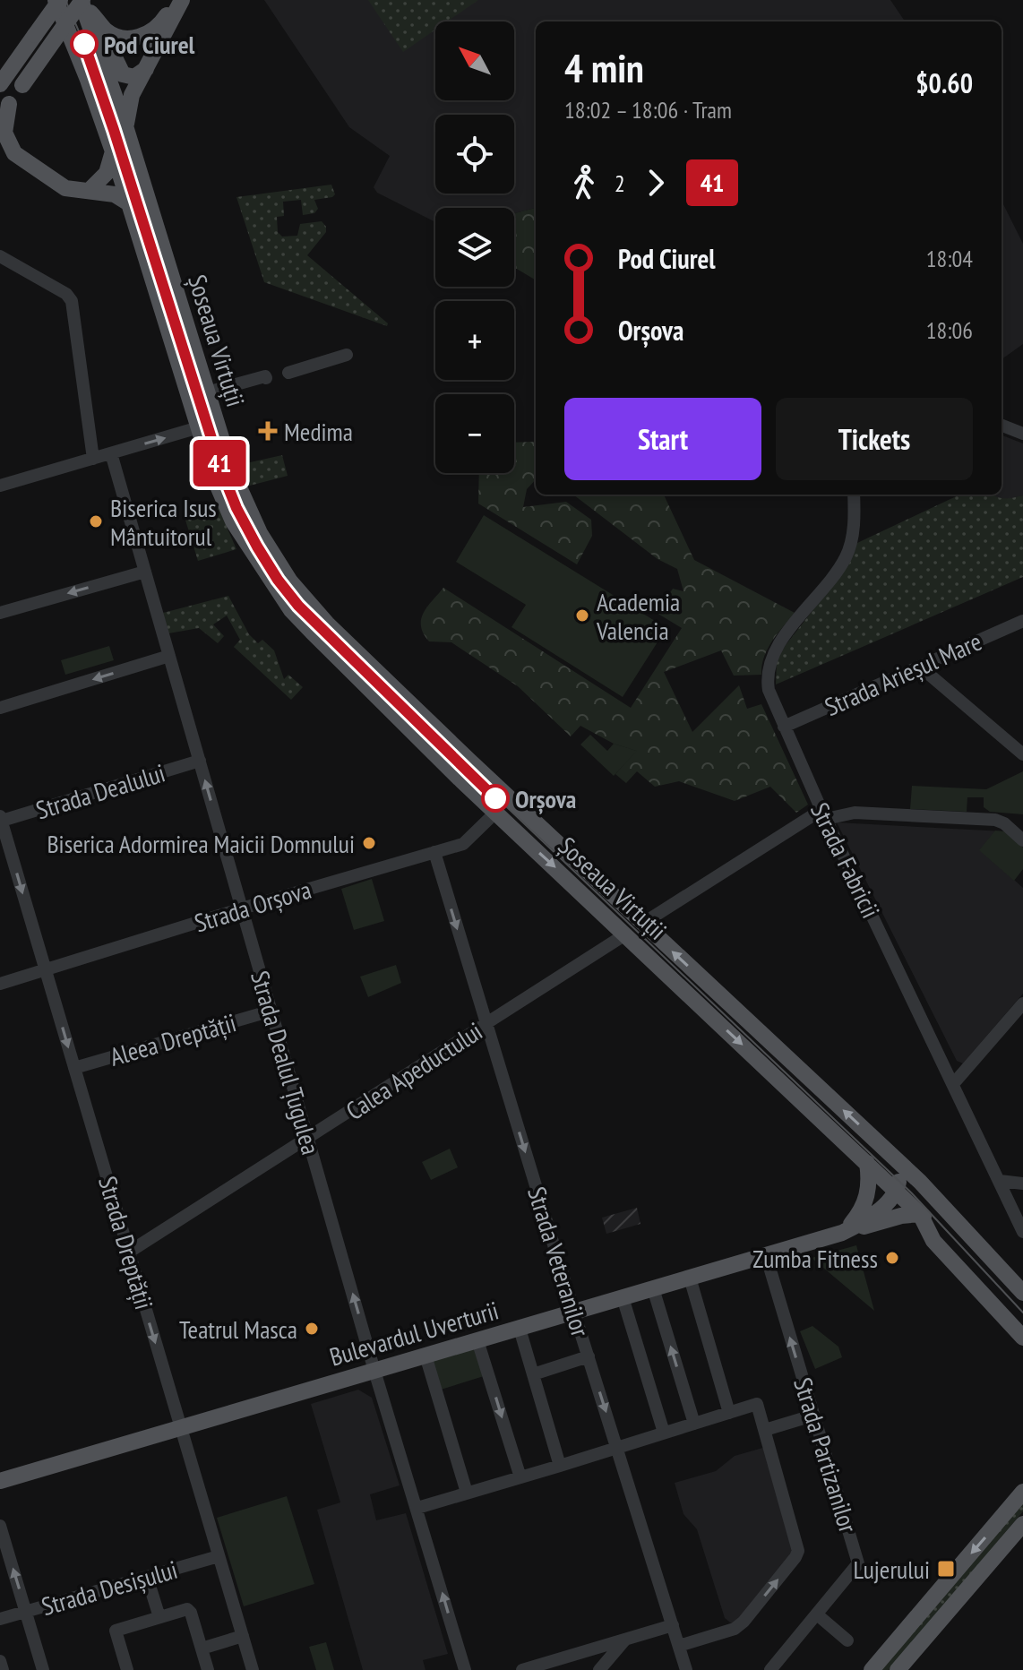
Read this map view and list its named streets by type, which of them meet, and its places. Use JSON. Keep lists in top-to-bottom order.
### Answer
{
  "streets": {
    "main road": ["Șoseaua Virtuții", "Bulevardul Uverturii"],
    "street": [
      "Strada Arieșul Mare",
      "Strada Dealului",
      "Strada Fabricii",
      "Strada Orșova",
      "Aleea Dreptății",
      "Strada Dealul Țugulea",
      "Calea Apeductului",
      "Strada Dreptății",
      "Strada Veteranilor",
      "Strada Partizanilor",
      "Strada Desișului"
    ]
  },
  "crossings": [
    ["Șoseaua Virtuții", "Strada Orșova"],
    ["Șoseaua Virtuții", "Calea Apeductului"],
    ["Șoseaua Virtuții", "Bulevardul Uverturii"],
    ["Strada Arieșul Mare", "Strada Fabricii"],
    ["Strada Dealului", "Strada Dealul Țugulea"],
    ["Strada Dealului", "Strada Dreptății"],
    ["Strada Orșova", "Strada Dealul Țugulea"],
    ["Strada Orșova", "Strada Dreptății"],
    ["Strada Orșova", "Strada Veteranilor"],
    ["Aleea Dreptății", "Strada Dealul Țugulea"],
    ["Aleea Dreptății", "Strada Dreptății"],
    ["Strada Dealul Țugulea", "Calea Apeductului"],
    ["Strada Dealul Țugulea", "Bulevardul Uverturii"],
    ["Calea Apeductului", "Strada Dreptății"],
    ["Calea Apeductului", "Strada Veteranilor"],
    ["Strada Dreptății", "Bulevardul Uverturii"],
    ["Strada Dreptății", "Strada Desișului"],
    ["Strada Veteranilor", "Bulevardul Uverturii"],
    ["Bulevardul Uverturii", "Strada Partizanilor"]
  ],
  "one_way": ["Strada Dealul Țugulea", "Strada Dreptății"],
  "places": {
    "other": [
      "Pod Ciurel",
      "Biserica Isus Mântuitorul",
      "Academia Valencia",
      "Orșova",
      "Biserica Adormirea Maicii Domnului",
      "Zumba Fitness",
      "Teatrul Masca"
    ],
    "health": ["Medima"],
    "transit": ["Lujerului"]
  },
  "lines": ["tram line 41"],
  "north": "top left",
  "page": {
    "on_map": "41",
    "map_buttons": ["+", "−"],
    "heading": ["4 min", "18:02 – 18:06 · Tram", "$0.60"],
    "legs": ["2", "41"],
    "list": [
      {
        "name": "Pod Ciurel",
        "value": "18:04"
      },
      {
        "name": "Orșova",
        "value": "18:06"
      }
    ],
    "buttons": ["Start", "Tickets"]
  }
}
